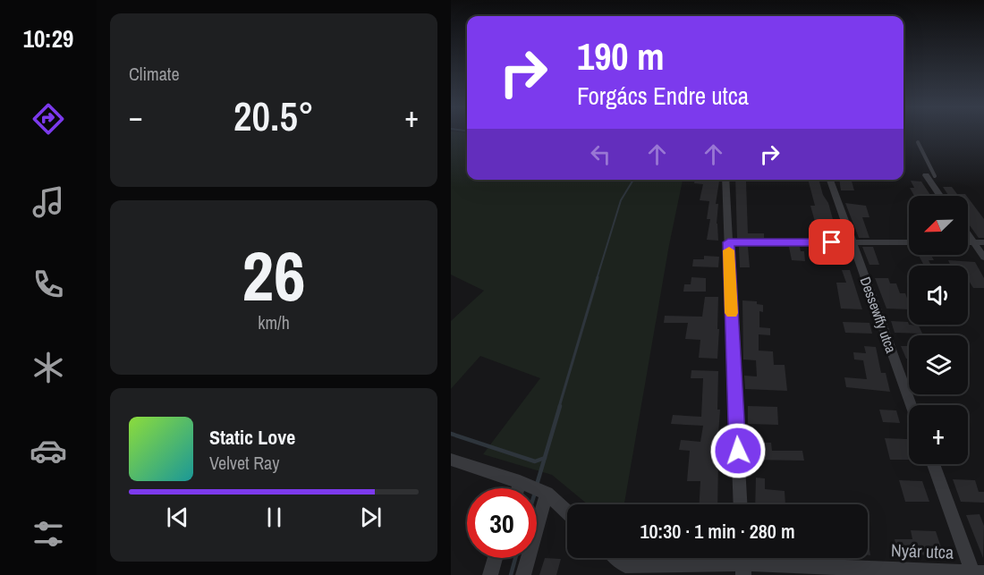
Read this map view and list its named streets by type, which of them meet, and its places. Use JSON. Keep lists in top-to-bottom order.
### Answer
{
  "streets": {
    "street": ["Dessewffy utca", "Nyár utca"]
  },
  "north": "bottom left",
  "page": {
    "tabs": "10:29",
    "tile": [
      "Climate",
      ["26", "km/h"]
    ],
    "turn": ["190 m", "Forgács Endre utca"],
    "heat": ["−", "20.5°", "+"],
    "map_buttons": "+",
    "song": ["Static Love", "Velvet Ray"],
    "limit": "30",
    "trip": "10:30 · 1 min · 280 m"
  }
}
